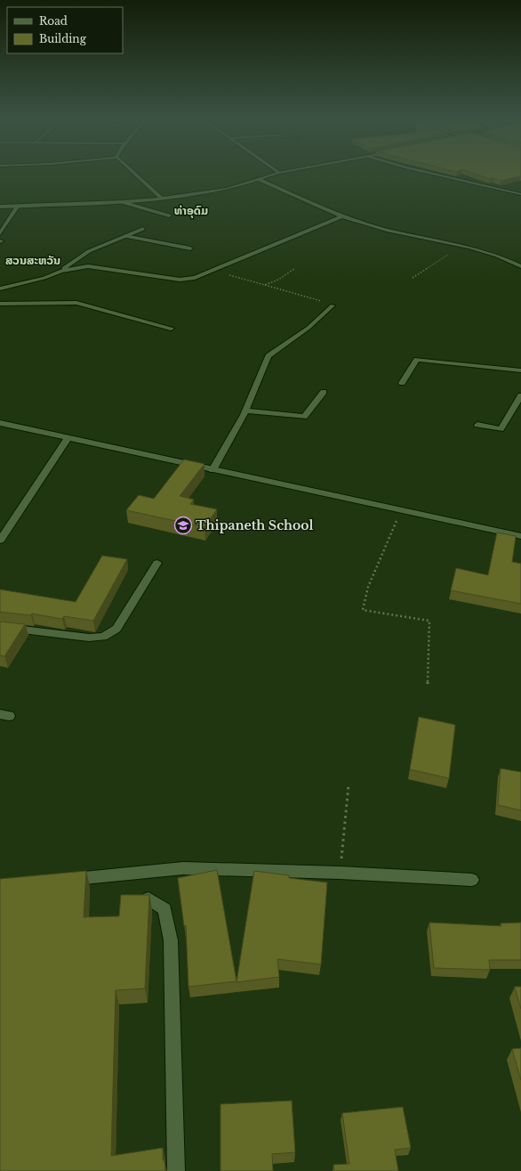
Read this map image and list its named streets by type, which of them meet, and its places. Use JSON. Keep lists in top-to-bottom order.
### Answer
{
  "districts": ["ທ່າອຸດົມ", "ສວນສະຫວັນ"],
  "places": {
    "school or university": ["Thipaneth School"]
  },
  "legend": ["Road", "Building"]
}
